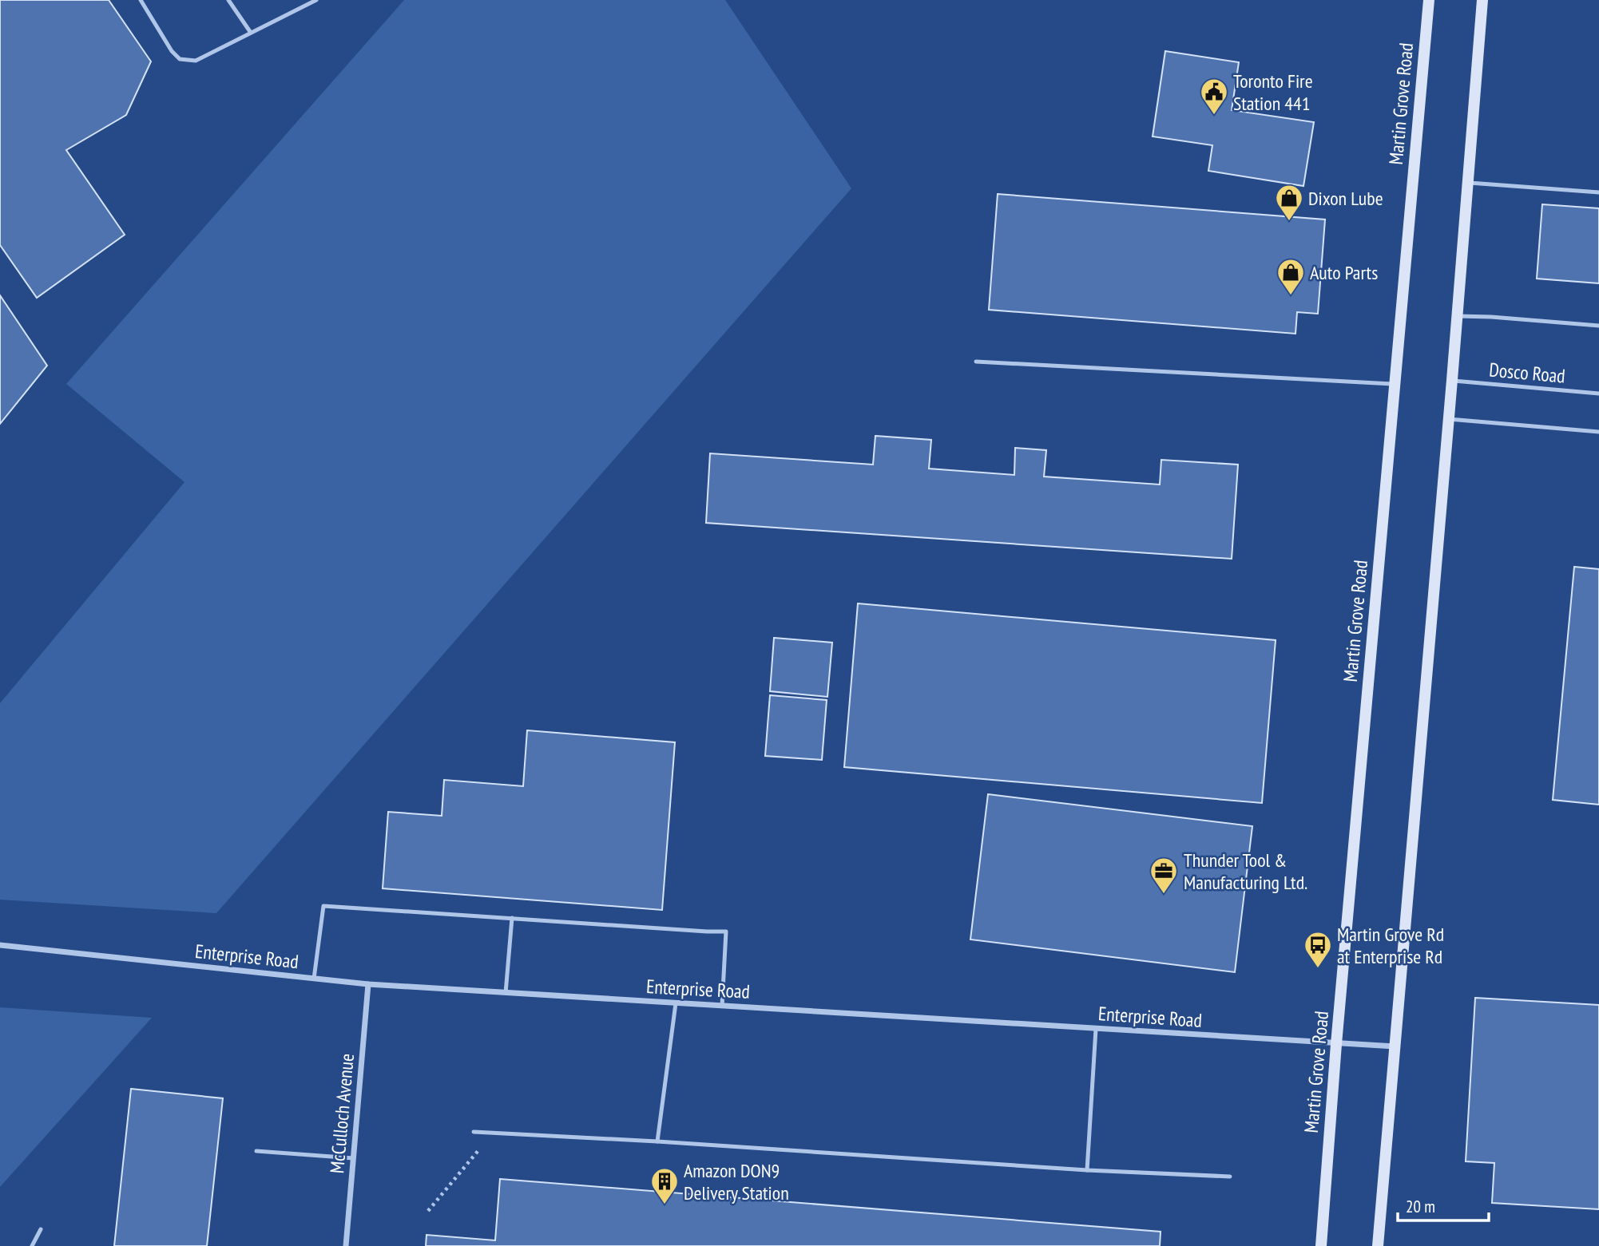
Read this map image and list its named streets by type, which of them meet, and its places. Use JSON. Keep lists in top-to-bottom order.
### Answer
{
  "streets": {
    "main road": ["Martin Grove Road"],
    "street": ["Enterprise Road", "McCulloch Avenue"],
    "lane": ["Dosco Road"]
  },
  "crossings": [
    ["Martin Grove Road", "Enterprise Road"],
    ["Enterprise Road", "McCulloch Avenue"]
  ],
  "places": {
    "public building": ["Toronto Fire Station 441"],
    "shop": ["Dixon Lube", "Auto Parts"],
    "office": ["Thunder Tool & Manufacturing Ltd."],
    "bus stop": ["Martin Grove Rd at Enterprise Rd"],
    "building": ["Amazon DON9 Delivery Station"]
  },
  "scale_bar": "20 m"
}
